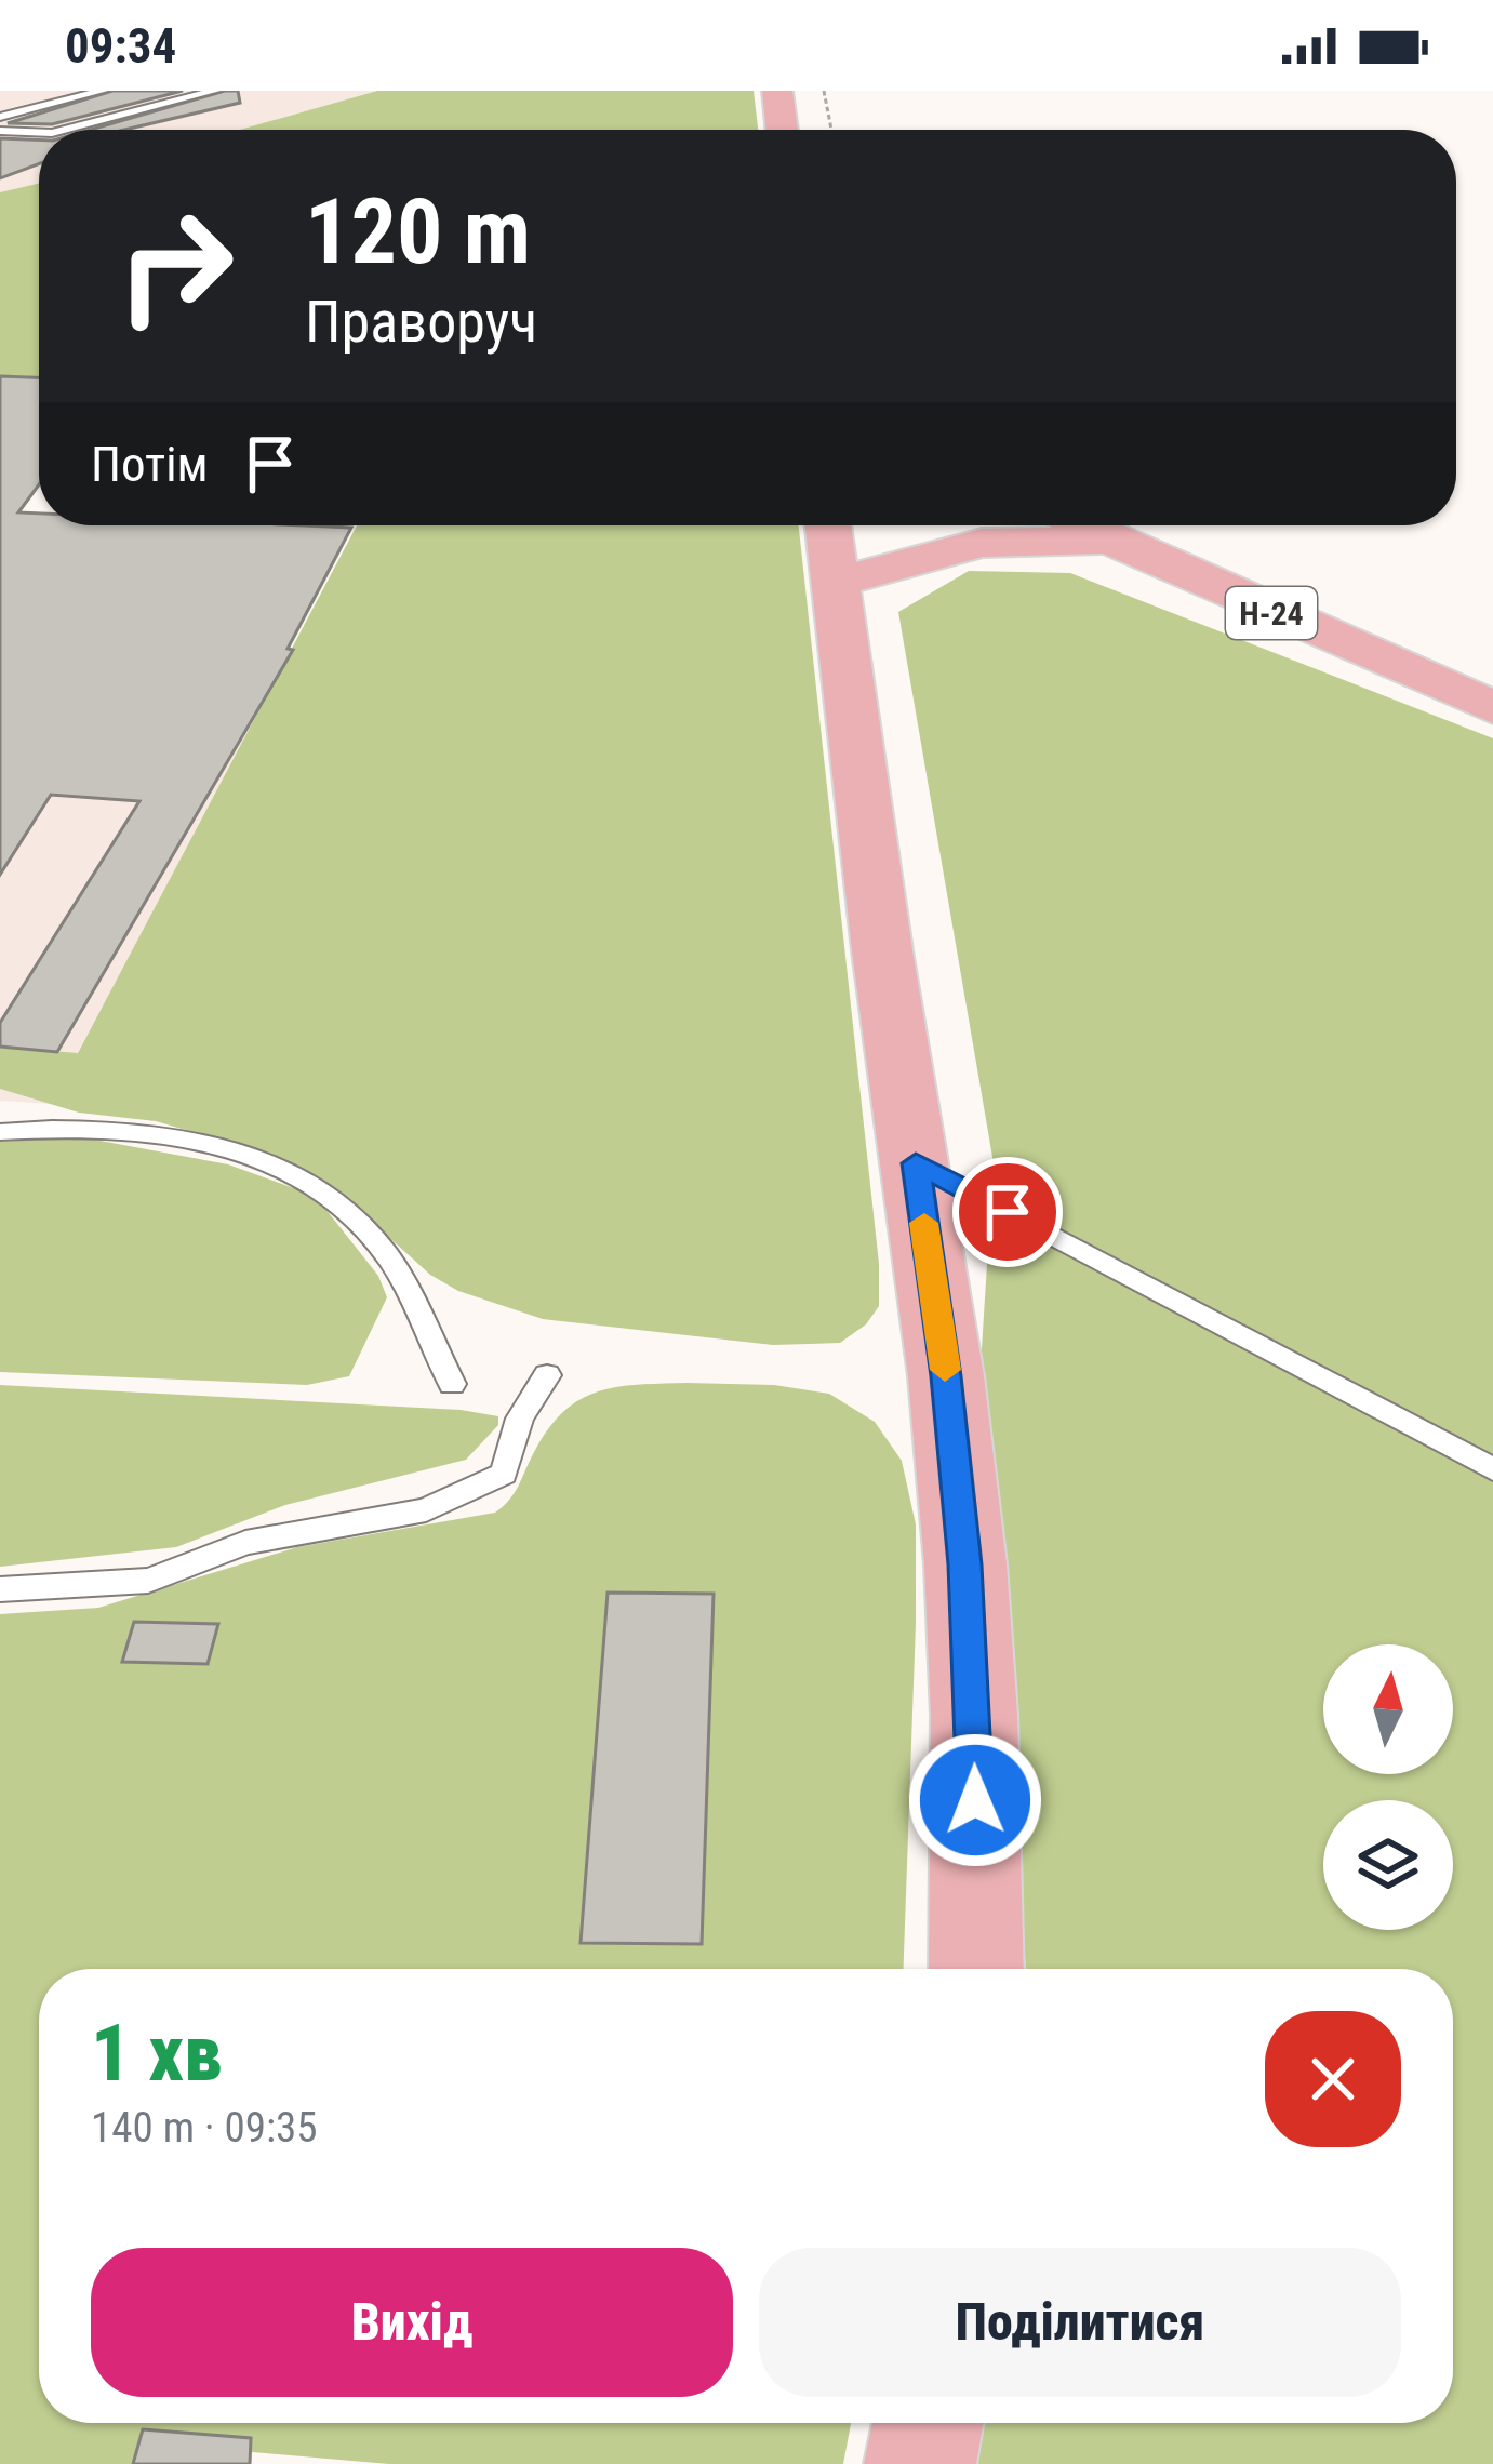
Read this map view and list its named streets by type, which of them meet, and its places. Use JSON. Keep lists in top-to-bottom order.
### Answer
{
  "streets": {
    "main road": ["Н-24"]
  },
  "north": "top",
  "page": {
    "status": "09:34",
    "turn": ["120 m", "Праворуч"],
    "then": "Потім",
    "heading": ["1 хв", "140 m · 09:35"],
    "buttons": ["Вихід", "Поділитися"]
  }
}
